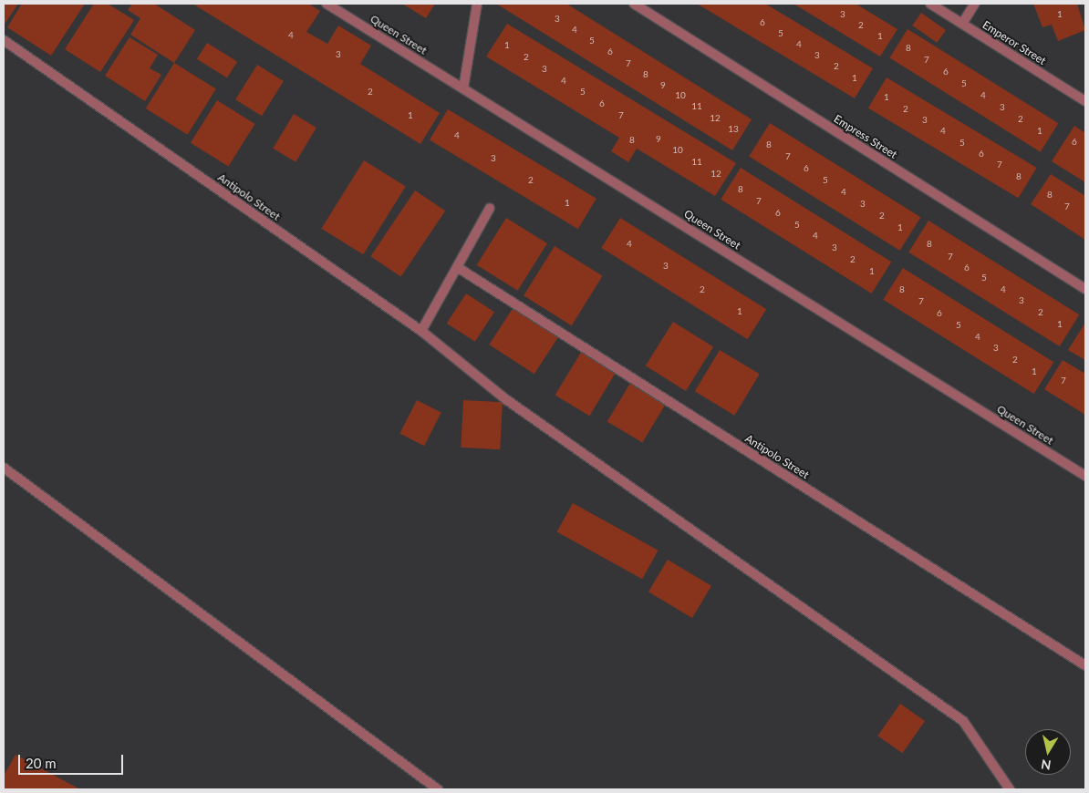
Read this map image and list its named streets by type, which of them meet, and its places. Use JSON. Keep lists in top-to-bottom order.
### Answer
{
  "streets": {
    "street": [
      "Queen Street",
      "Emperor Street",
      "Empress Street",
      "Antipolo Street"
    ]
  },
  "house_numbers": [
    "3",
    "1",
    "3",
    "6",
    "2",
    "4",
    "5",
    "4",
    "1",
    "5",
    "4",
    "1",
    "8",
    "6",
    "3",
    "3",
    "2",
    "7",
    "7",
    "2",
    "3",
    "6",
    "8",
    "1",
    "4",
    "5",
    "9",
    "2",
    "5",
    "10",
    "4",
    "1",
    "6",
    "11",
    "3",
    "2",
    "1",
    "7",
    "12",
    "2",
    "3",
    "13",
    "4",
    "1",
    "4",
    "9",
    "8",
    "6",
    "5",
    "8",
    "10",
    "6",
    "7",
    "3",
    "11",
    "7",
    "6",
    "12",
    "8",
    "2",
    "5",
    "8",
    "4",
    "8",
    "7",
    "1",
    "3",
    "7",
    "6",
    "2",
    "5",
    "1",
    "4",
    "4",
    "8",
    "3",
    "7",
    "2",
    "3",
    "6",
    "1",
    "5",
    "2",
    "8",
    "4",
    "3",
    "7",
    "1",
    "2",
    "6",
    "1",
    "5",
    "4",
    "3",
    "2",
    "1",
    "7"
  ],
  "scale_bar": "20 m",
  "north": "bottom"
}
